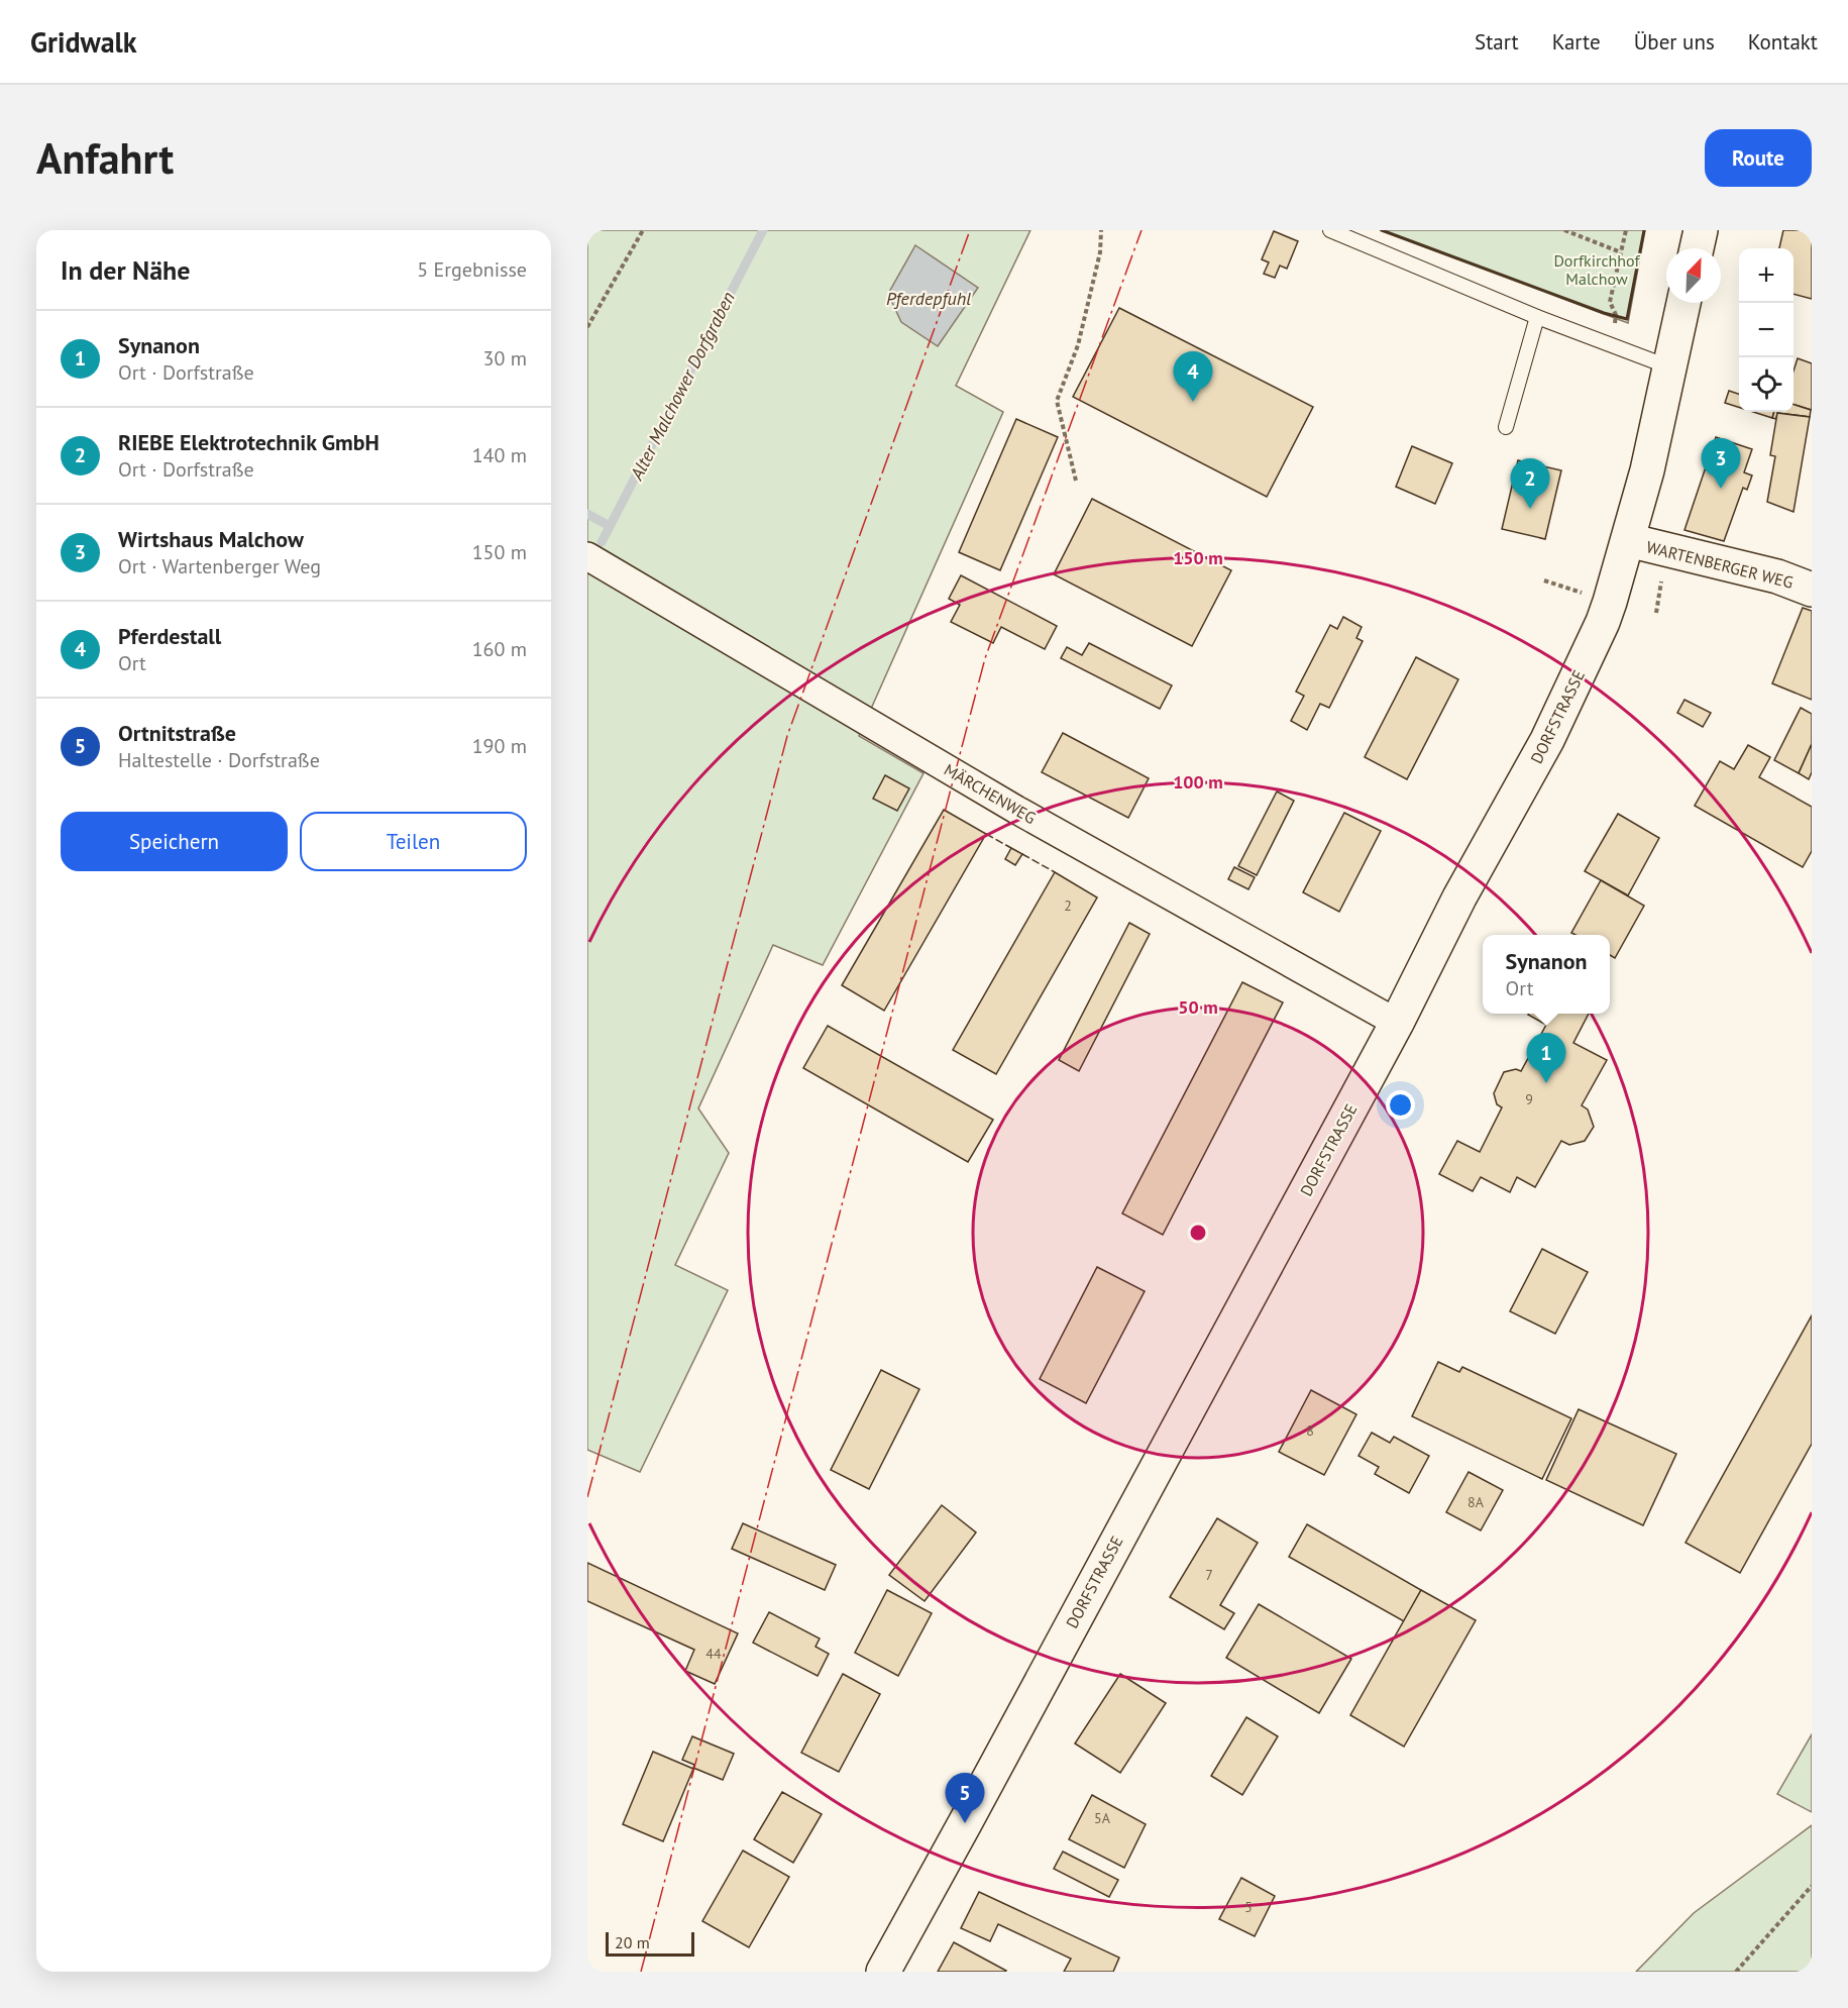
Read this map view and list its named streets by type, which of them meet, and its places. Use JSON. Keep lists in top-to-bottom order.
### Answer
{
  "streets": {
    "main road": ["WARTENBERGER WEG", "DORFSTRASSE"],
    "street": ["MÄRCHENWEG"]
  },
  "crossings": [
    ["WARTENBERGER WEG", "DORFSTRASSE"],
    ["DORFSTRASSE", "MÄRCHENWEG"]
  ],
  "water": ["Pferdepfuhl", "Alter Malchower Dorfgraben"],
  "parks": ["Dorfkirchhof Malchow"],
  "house_numbers": [
    "2",
    "9",
    "8",
    "8A",
    "7",
    "44",
    "5A",
    "5"
  ],
  "scale_bar": "20 m",
  "north": "top right",
  "page": {
    "header": "Gridwalk",
    "nav": [
      "Start",
      "Karte",
      "Über uns",
      "Kontakt"
    ],
    "buttons": [
      "Route",
      ["Speichern", "Teilen"]
    ],
    "title": "Anfahrt",
    "heading": ["In der Nähe", "5 Ergebnisse"],
    "map_buttons": ["+", "−"],
    "list": [
      {
        "mark": "1",
        "name": "Synanon",
        "note": "Ort · Dorfstraße",
        "value": "30 m"
      },
      {
        "mark": "2",
        "name": "RIEBE Elektrotechnik GmbH",
        "note": "Ort · Dorfstraße",
        "value": "140 m"
      },
      {
        "mark": "3",
        "name": "Wirtshaus Malchow",
        "note": "Ort · Wartenberger Weg",
        "value": "150 m"
      },
      {
        "mark": "4",
        "name": "Pferdestall",
        "note": "Ort",
        "value": "160 m"
      },
      {
        "mark": "5",
        "name": "Ortnitstraße",
        "note": "Haltestelle · Dorfstraße",
        "value": "190 m"
      }
    ],
    "pins": [
      "4",
      "3",
      "2",
      "1",
      "5"
    ],
    "popup": ["Synanon", "Ort"],
    "scale": "20 m"
  },
  "rings": ["150 m", "100 m", "50 m"]
}
